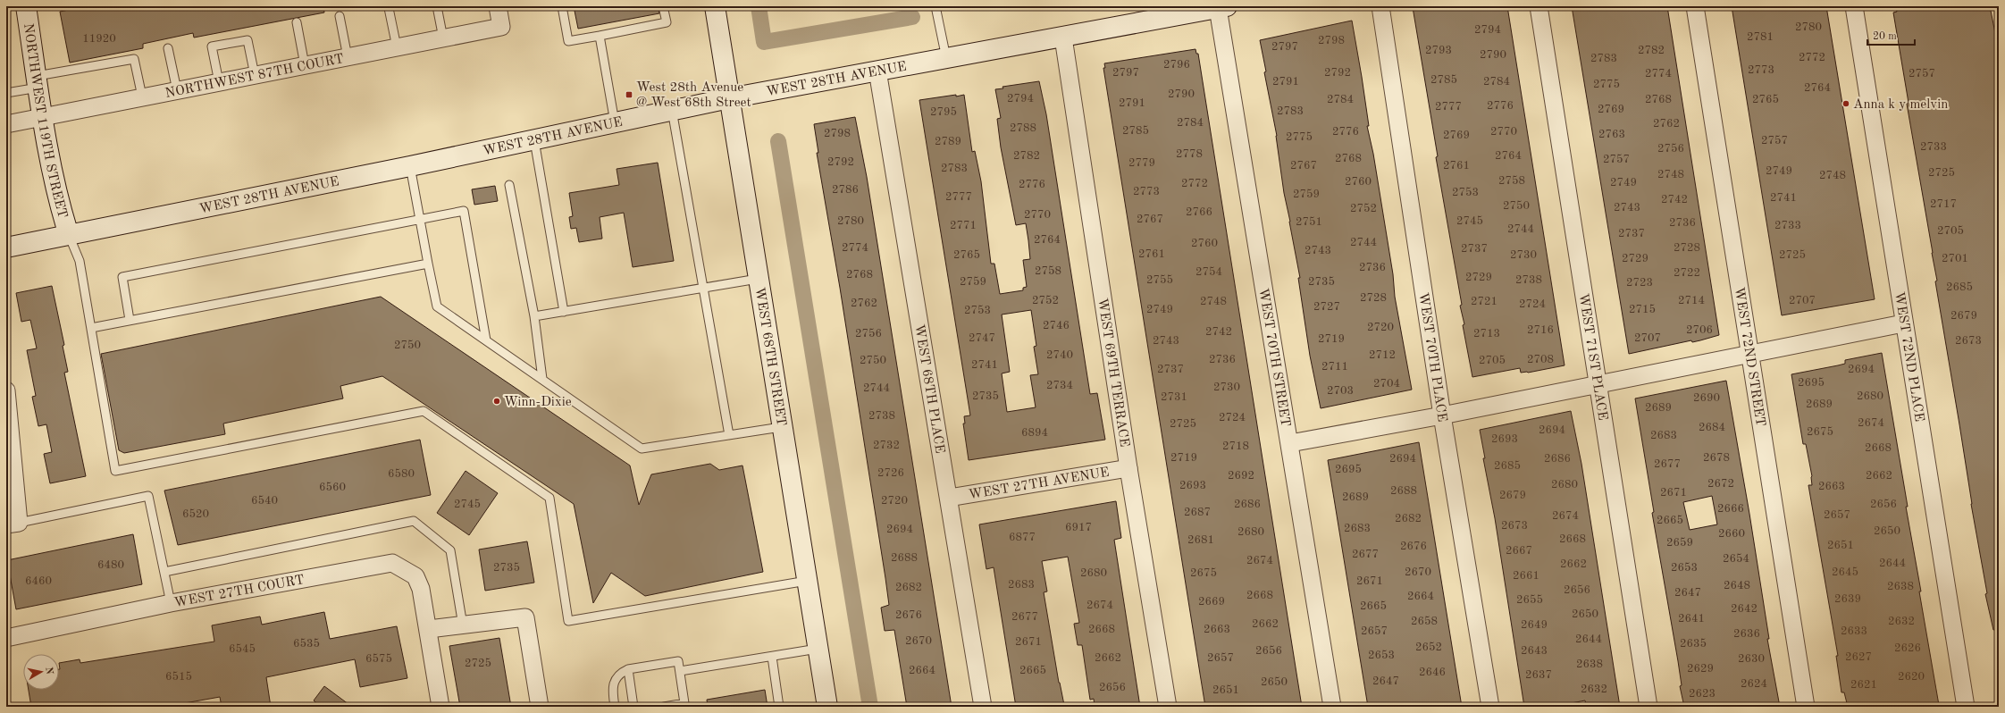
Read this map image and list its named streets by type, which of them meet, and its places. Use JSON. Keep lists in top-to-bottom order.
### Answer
{
  "streets": {
    "main road": ["WEST 28TH AVENUE", "NORTHWEST 119TH STREET", "WEST 68TH STREET"],
    "street": [
      "NORTHWEST 87TH COURT",
      "WEST 70TH PLACE",
      "WEST 71ST PLACE",
      "WEST 72ND STREET",
      "WEST 72ND PLACE",
      "WEST 70TH STREET",
      "WEST 69TH TERRACE",
      "WEST 68TH PLACE",
      "WEST 27TH AVENUE",
      "WEST 27TH COURT"
    ]
  },
  "crossings": [
    ["NORTHWEST 87TH COURT", "NORTHWEST 119TH STREET"],
    ["WEST 28TH AVENUE", "NORTHWEST 119TH STREET"],
    ["WEST 28TH AVENUE", "WEST 68TH STREET"],
    ["WEST 28TH AVENUE", "WEST 70TH STREET"],
    ["WEST 28TH AVENUE", "WEST 69TH TERRACE"],
    ["WEST 28TH AVENUE", "WEST 68TH PLACE"],
    ["WEST 69TH TERRACE", "WEST 27TH AVENUE"],
    ["WEST 68TH PLACE", "WEST 27TH AVENUE"]
  ],
  "places": {
    "transit": ["West 28th Avenue @ West 68th Street"],
    "other": ["Anna k y melvin", "Winn-Dixie"]
  },
  "house_numbers": [
    "2780",
    "2794",
    "2781",
    "11920",
    "2798",
    "2797",
    "2793",
    "2782",
    "2790",
    "2772",
    "2783",
    "2796",
    "2773",
    "2797",
    "2792",
    "2774",
    "2757",
    "2785",
    "2791",
    "2784",
    "2775",
    "2764",
    "2790",
    "2794",
    "2784",
    "2768",
    "2765",
    "2791",
    "2776",
    "2777",
    "2769",
    "2783",
    "2795",
    "2784",
    "2762",
    "2788",
    "2785",
    "2776",
    "2770",
    "2798",
    "2763",
    "2769",
    "2775",
    "2757",
    "2789",
    "2733",
    "2756",
    "2778",
    "2782",
    "2764",
    "2768",
    "2757",
    "2792",
    "2779",
    "2767",
    "2761",
    "2783",
    "2749",
    "2725",
    "2748",
    "2748",
    "2758",
    "2760",
    "2749",
    "2772",
    "2776",
    "2786",
    "2773",
    "2753",
    "2759",
    "2777",
    "2741",
    "2742",
    "2717",
    "2750",
    "2743",
    "2752",
    "2766",
    "2770",
    "2767",
    "2780",
    "2745",
    "2751",
    "2736",
    "2771",
    "2733",
    "2744",
    "2705",
    "2737",
    "2764",
    "2744",
    "2760",
    "2774",
    "2728",
    "2737",
    "2743",
    "2761",
    "2765",
    "2730",
    "2725",
    "2729",
    "2701",
    "2736",
    "2758",
    "2754",
    "2722",
    "2768",
    "2729",
    "2755",
    "2738",
    "2759",
    "2735",
    "2723",
    "2685",
    "2728",
    "2752",
    "2714",
    "2707",
    "2748",
    "2721",
    "2762",
    "2724",
    "2727",
    "2749",
    "2715",
    "2753",
    "2679",
    "2746",
    "2720",
    "2716",
    "2706",
    "2742",
    "2756",
    "2713",
    "2747",
    "2707",
    "2719",
    "2743",
    "2673",
    "2750",
    "2740",
    "2712",
    "2736",
    "2708",
    "2750",
    "2705",
    "2741",
    "2711",
    "2737",
    "2694",
    "2695",
    "2704",
    "2734",
    "2730",
    "2744",
    "2703",
    "2735",
    "2680",
    "2731",
    "2690",
    "2689",
    "2689",
    "2738",
    "2724",
    "2674",
    "2725",
    "2684",
    "2694",
    "2675",
    "6894",
    "2683",
    "2693",
    "2732",
    "2718",
    "2668",
    "2719",
    "2678",
    "2694",
    "2686",
    "2677",
    "2685",
    "2695",
    "2726",
    "6580",
    "2692",
    "2662",
    "2672",
    "2680",
    "2693",
    "2663",
    "6560",
    "2688",
    "2671",
    "2679",
    "2689",
    "6540",
    "2720",
    "2745",
    "2686",
    "2656",
    "2666",
    "2687",
    "6520",
    "2657",
    "2674",
    "2682",
    "2665",
    "2673",
    "6917",
    "2683",
    "2694",
    "2650",
    "2680",
    "2660",
    "6877",
    "2668",
    "2681",
    "2659",
    "2651",
    "2676",
    "2667",
    "2677",
    "2688",
    "2654",
    "2674",
    "2644",
    "2662",
    "6480",
    "2735",
    "2653",
    "2670",
    "2645",
    "2680",
    "2675",
    "2661",
    "6460",
    "2671",
    "2683",
    "2648",
    "2638",
    "2682",
    "2656",
    "2647",
    "2668",
    "2664",
    "2639",
    "2655",
    "2669",
    "2674",
    "2665",
    "2642",
    "2650",
    "2676",
    "2677",
    "2641",
    "2658",
    "2632",
    "2662",
    "2649",
    "2668",
    "2663",
    "2657",
    "2633",
    "2636",
    "2644",
    "2670",
    "2671",
    "6535",
    "2635",
    "2652",
    "2626",
    "6545",
    "2656",
    "2643",
    "2653",
    "2627",
    "2662",
    "2657",
    "6575",
    "2630",
    "2725",
    "2638",
    "2629",
    "2664",
    "2665",
    "2646",
    "2637",
    "6515",
    "2620",
    "2647",
    "2650",
    "2624",
    "2621",
    "2656",
    "2632",
    "2651",
    "2623"
  ],
  "scale_bar": "20 m",
  "north": "right"
}
